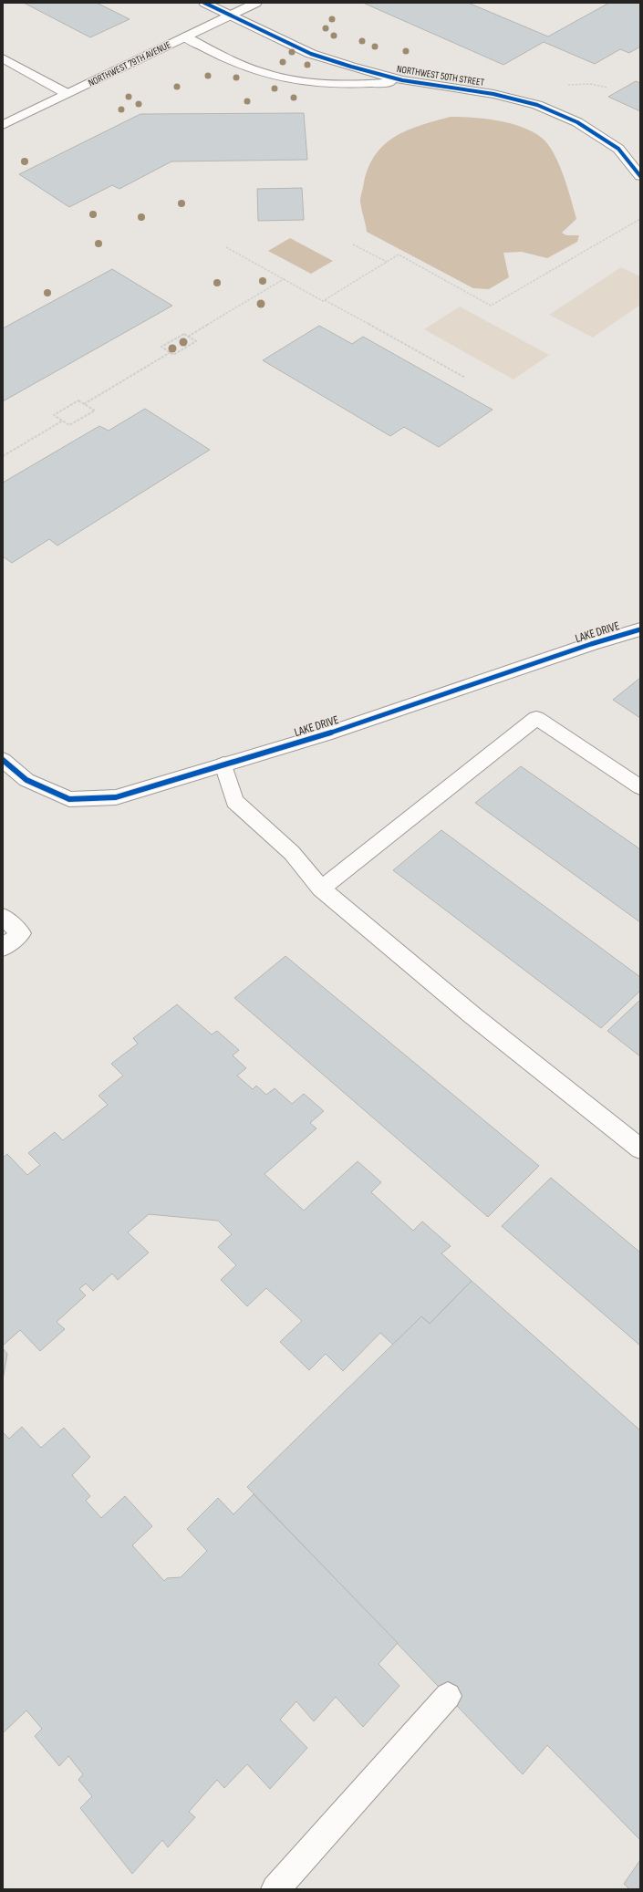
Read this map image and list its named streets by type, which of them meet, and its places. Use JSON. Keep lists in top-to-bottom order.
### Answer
{
  "streets": {
    "street": ["NORTHWEST 79TH AVENUE", "NORTHWEST 50TH STREET", "LAKE DRIVE"]
  },
  "crossings": [
    ["NORTHWEST 79TH AVENUE", "NORTHWEST 50TH STREET"]
  ]
}
